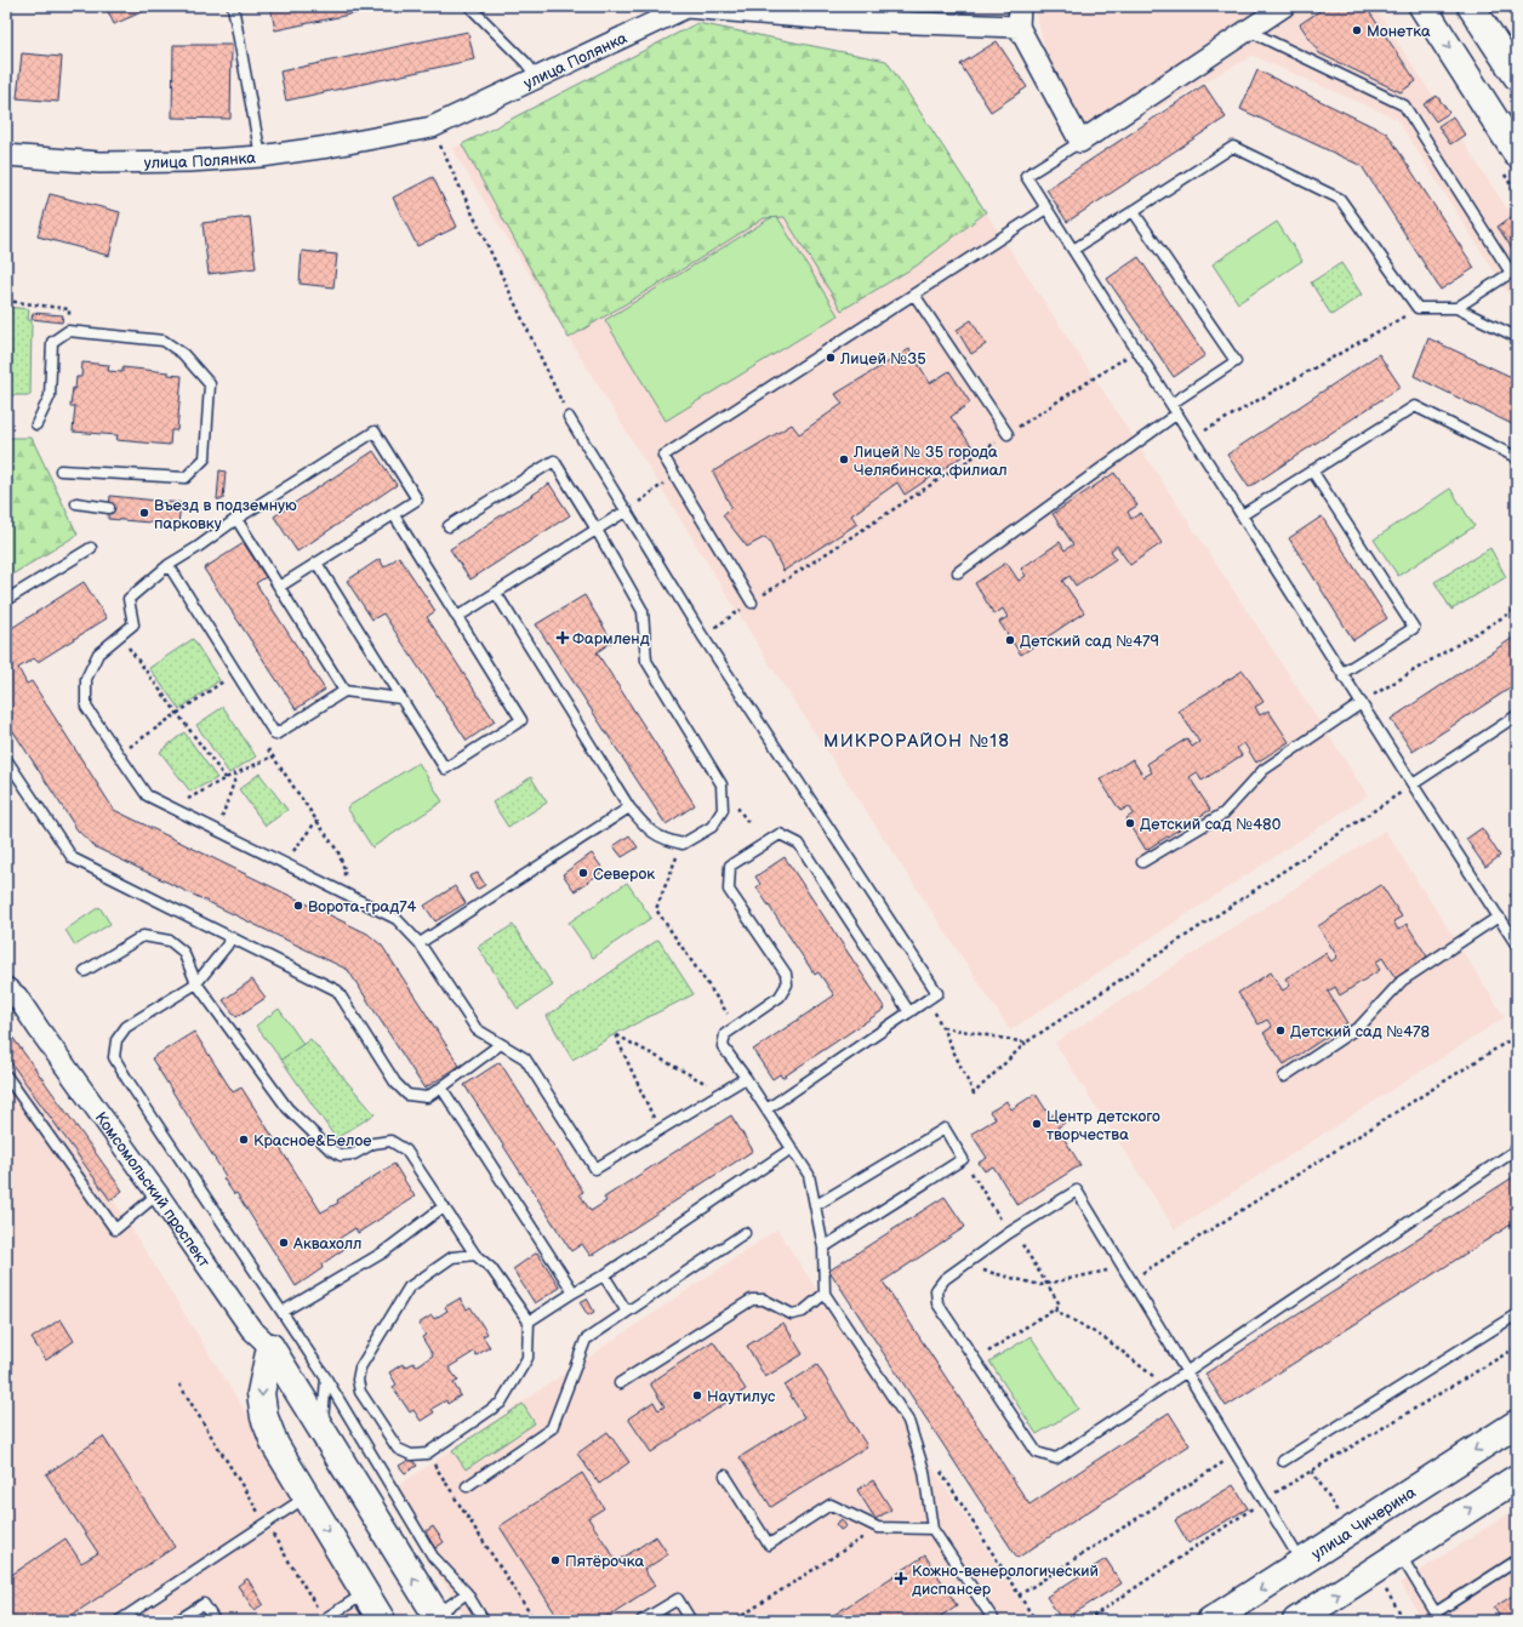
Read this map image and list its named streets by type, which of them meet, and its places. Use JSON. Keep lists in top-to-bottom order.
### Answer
{
  "streets": {
    "street": ["улица Полянка", "Комсомольский проспект", "улица Чичерина"]
  },
  "districts": ["МИКРОРАЙОН №18"],
  "places": {
    "other": [
      "Монетка",
      "Лицей №35",
      "Лицей № 35 города Челябинска, филиал",
      "Въезд в подземную парковку",
      "Детский сад №479",
      "Детский сад №480",
      "Северок",
      "Ворота-град74",
      "Детский сад №478",
      "Центр детского творчества",
      "Красное&Белое",
      "Аквахолл",
      "Наутилус",
      "Пятёрочка"
    ],
    "health": ["Фармленд", "Кожно-венерологический диспансер"]
  }
}
